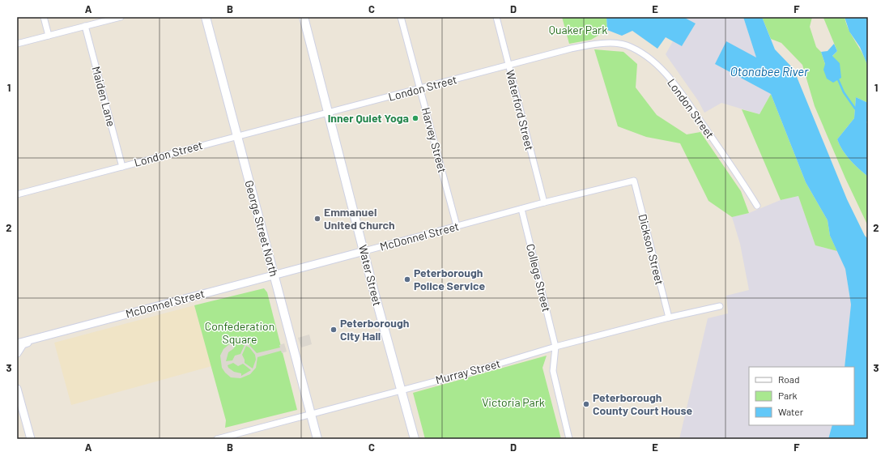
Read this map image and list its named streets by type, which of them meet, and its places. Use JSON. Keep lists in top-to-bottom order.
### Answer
{
  "streets": {
    "main road": ["George Street North", "Water Street"],
    "street": [
      "London Street",
      "Maiden Lane",
      "Waterford Street",
      "Harvey Street",
      "McDonnel Street",
      "Dickson Street",
      "College Street",
      "Murray Street"
    ]
  },
  "crossings": [
    ["London Street", "Maiden Lane"],
    ["London Street", "Waterford Street"],
    ["London Street", "Harvey Street"],
    ["London Street", "George Street North"],
    ["London Street", "Water Street"],
    ["Waterford Street", "McDonnel Street"],
    ["Harvey Street", "McDonnel Street"],
    ["George Street North", "McDonnel Street"],
    ["George Street North", "Murray Street"],
    ["McDonnel Street", "Dickson Street"],
    ["McDonnel Street", "Water Street"],
    ["McDonnel Street", "College Street"],
    ["Dickson Street", "Murray Street"],
    ["Water Street", "Murray Street"],
    ["College Street", "Murray Street"]
  ],
  "water": ["Otonabee River"],
  "parks": ["Quaker Park", "Confederation Square", "Victoria Park"],
  "places": [
    "Inner Quiet Yoga",
    "Emmanuel United Church",
    "Peterborough Police Service",
    "Peterborough City Hall",
    "Peterborough County Court House"
  ],
  "legend": ["Road", "Park", "Water"],
  "grid": {
    "columns": [
      "A",
      "B",
      "C",
      "D",
      "E",
      "F"
    ],
    "rows": ["1", "2", "3"]
  }
}
